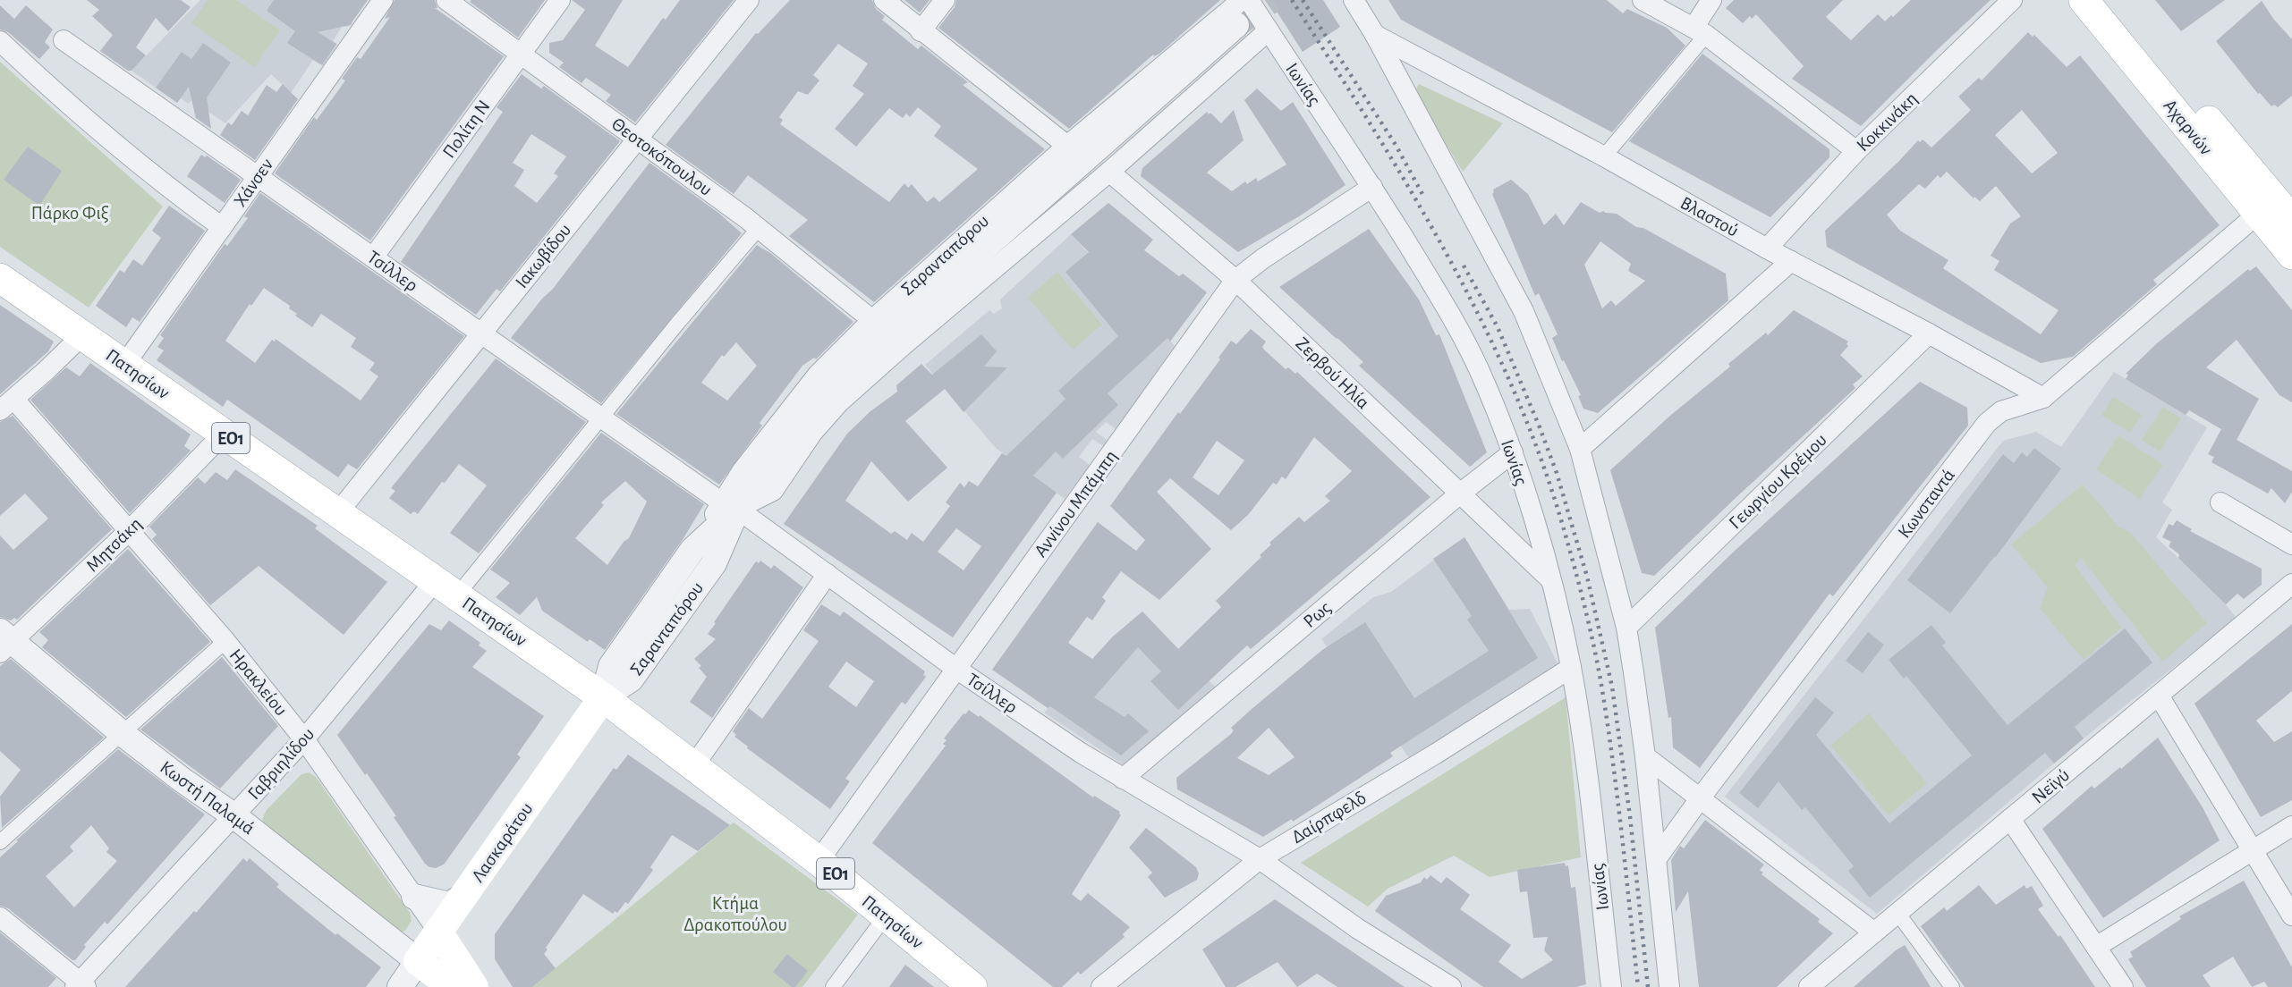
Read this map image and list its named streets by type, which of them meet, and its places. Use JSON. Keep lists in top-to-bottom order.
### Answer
{
  "streets": {
    "main road": [
      "Αχαρνών",
      "Πατησίων",
      "ΕΟ1",
      "Ηρακλείου",
      "Λασκαράτου"
    ],
    "street": [
      "Ιωνίας",
      "Κοκκινάκη",
      "Πολίτη Ν",
      "Θεοτοκόπουλου",
      "Χάνσεν",
      "Βλαστού",
      "Σαρανταπόρου",
      "Ιακωβίδου",
      "Τσίλλερ",
      "Ζερβού Ηλία",
      "Γεωργίου Κρέμου",
      "Αννίνου Μπάμπη",
      "Κωνσταντά",
      "Μητσάκη",
      "Ρως",
      "Γαβριηλίδου",
      "Νεϊγύ",
      "Κωστή Παλαμά",
      "Δαίρπφελδ"
    ]
  },
  "crossings": [
    ["Ιωνίας", "Σαρανταπόρου"],
    ["Ιωνίας", "Ζερβού Ηλία"],
    ["Ιωνίας", "Αννίνου Μπάμπη"],
    ["Ιωνίας", "Ρως"],
    ["Ιωνίας", "Δαίρπφελδ"],
    ["Κοκκινάκη", "Βλαστού"],
    ["Αχαρνών", "Κωνσταντά"],
    ["Πολίτη Ν", "Θεοτοκόπουλου"],
    ["Πολίτη Ν", "Τσίλλερ"],
    ["Θεοτοκόπουλου", "Σαρανταπόρου"],
    ["Θεοτοκόπουλου", "Ιακωβίδου"],
    ["Χάνσεν", "Τσίλλερ"],
    ["Χάνσεν", "Πατησίων"],
    ["Βλαστού", "Γεωργίου Κρέμου"],
    ["Βλαστού", "Κωνσταντά"],
    ["Σαρανταπόρου", "Τσίλλερ"],
    ["Σαρανταπόρου", "Ζερβού Ηλία"],
    ["Σαρανταπόρου", "Πατησίων"],
    ["Σαρανταπόρου", "Λασκαράτου"],
    ["Ιακωβίδου", "Τσίλλερ"],
    ["Ιακωβίδου", "Πατησίων"],
    ["Τσίλλερ", "Αννίνου Μπάμπη"],
    ["Τσίλλερ", "Ρως"],
    ["Τσίλλερ", "Δαίρπφελδ"],
    ["Ζερβού Ηλία", "Αννίνου Μπάμπη"],
    ["Ζερβού Ηλία", "Ρως"],
    ["Πατησίων", "Αννίνου Μπάμπη"],
    ["Πατησίων", "Μητσάκη"],
    ["Πατησίων", "Γαβριηλίδου"],
    ["Πατησίων", "Λασκαράτου"],
    ["Μητσάκη", "Ηρακλείου"],
    ["Μητσάκη", "Κωστή Παλαμά"],
    ["Ηρακλείου", "Γαβριηλίδου"],
    ["Ηρακλείου", "Λασκαράτου"],
    ["Γαβριηλίδου", "Κωστή Παλαμά"],
    ["Κωστή Παλαμά", "Λασκαράτου"]
  ],
  "parks": ["Πάρκο Φιξ", "Κτήμα Δρακοπούλου"]
}
